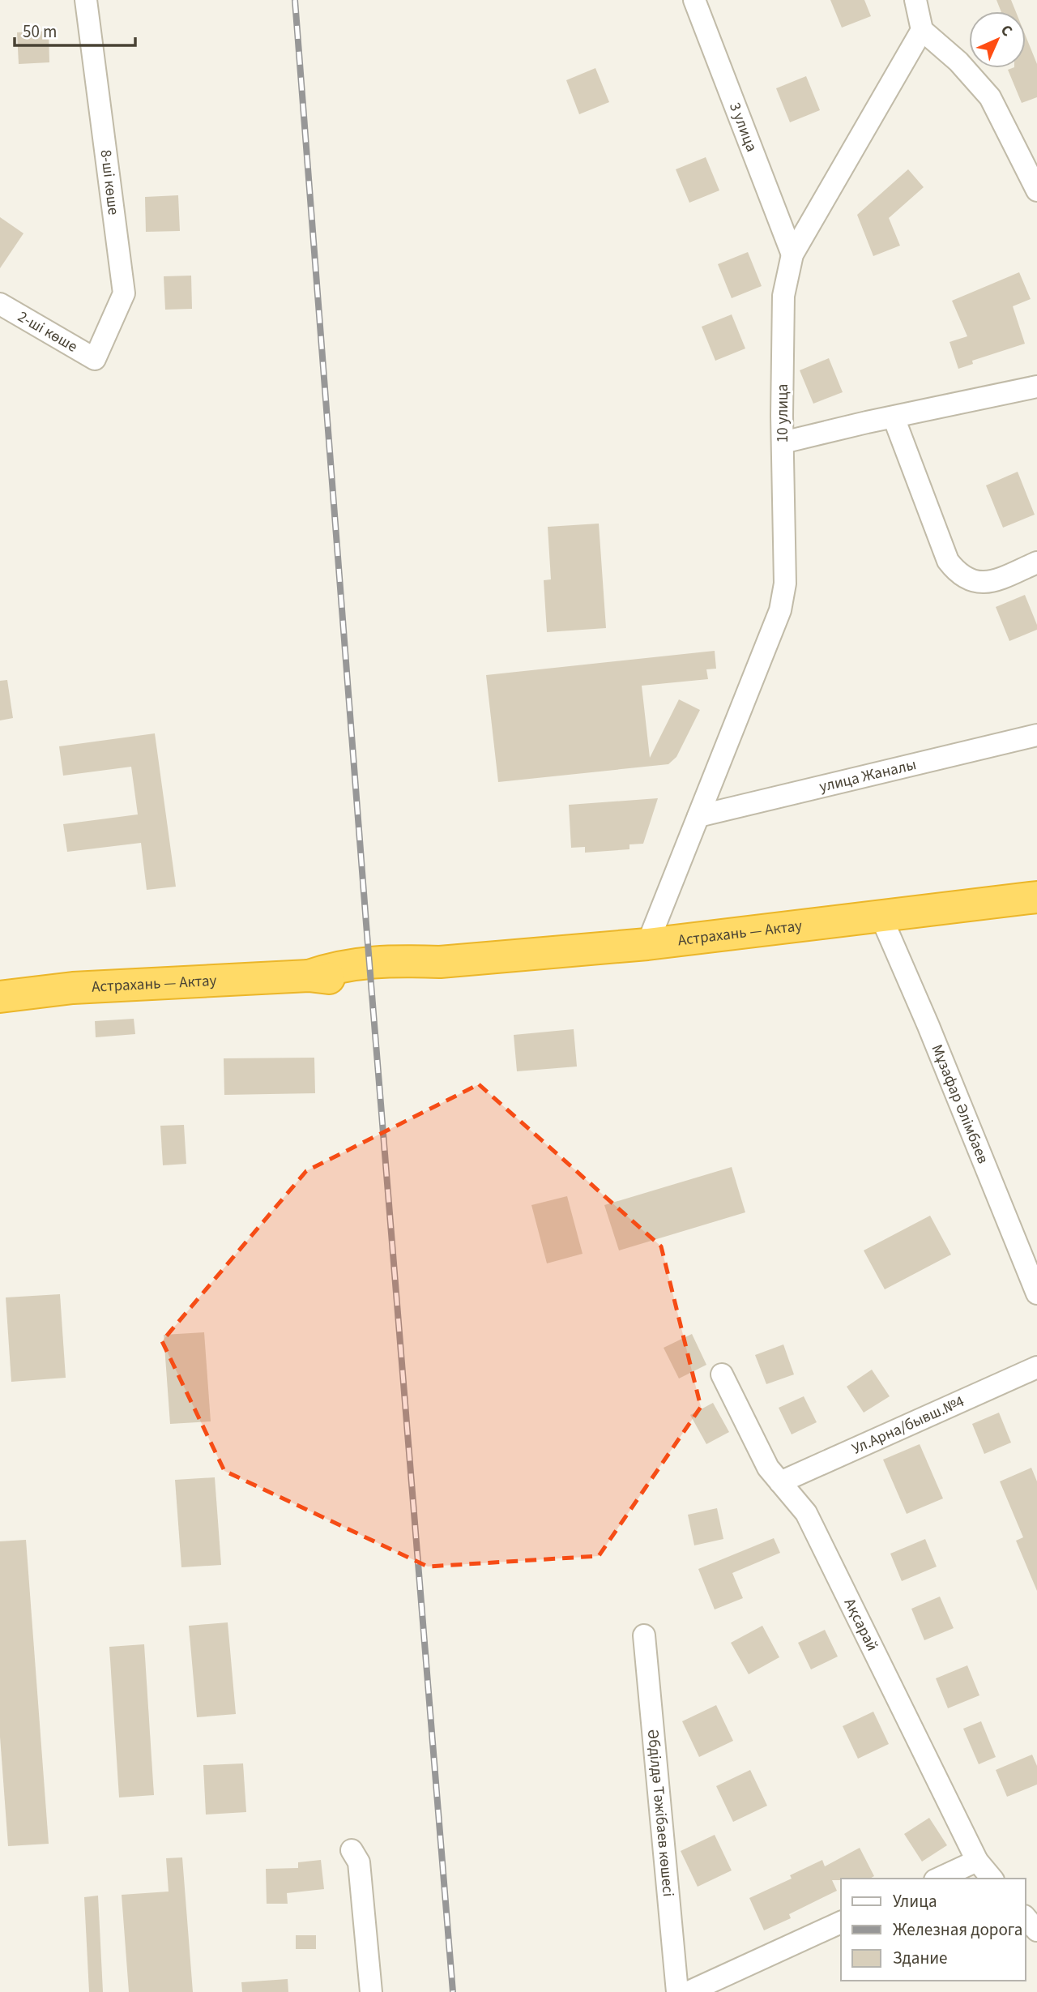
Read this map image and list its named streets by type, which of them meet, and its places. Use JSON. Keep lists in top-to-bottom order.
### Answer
{
  "streets": {
    "highway": ["Астрахань — Актау"],
    "street": [
      "3 улица",
      "8-шi көше",
      "2-ші көше",
      "10 улица",
      "улица Жаналы",
      "Мұзафар Әлімбаев",
      "Ул.Арна/бывш.№4",
      "Ақсарай",
      "Әбділдә Тәжібаев көшесі"
    ]
  },
  "crossings": [
    ["3 улица", "10 улица"],
    ["8-шi көше", "2-ші көше"],
    ["10 улица", "улица Жаналы"],
    ["10 улица", "Астрахань — Актау"],
    ["Астрахань — Актау", "Мұзафар Әлімбаев"],
    ["Ул.Арна/бывш.№4", "Ақсарай"]
  ],
  "legend": ["Улица", "Железная дорога", "Здание"],
  "scale_bar": "50 m",
  "north": "top right"
}
